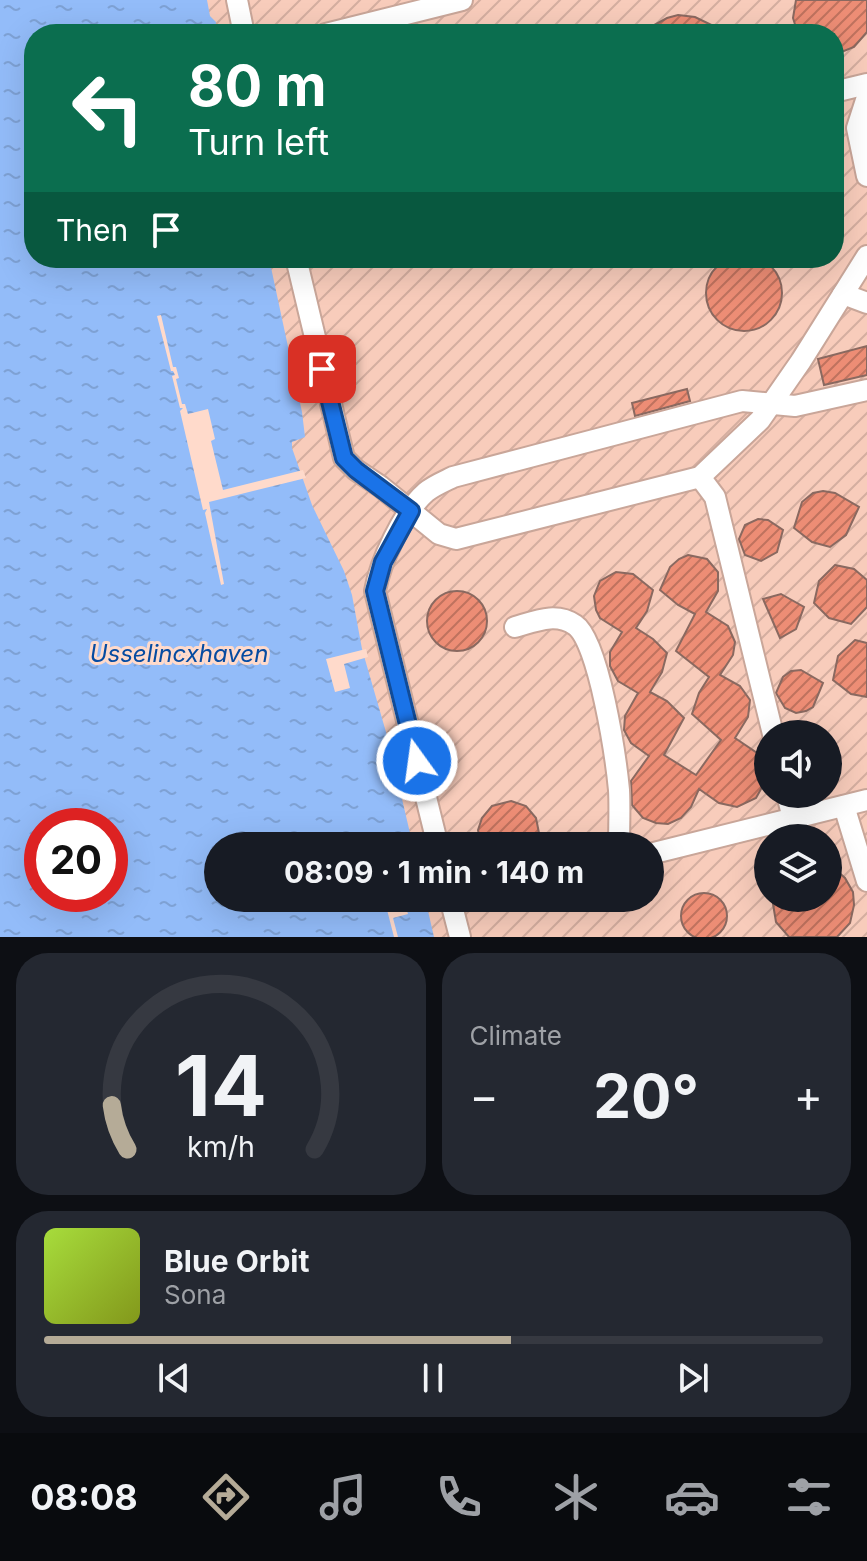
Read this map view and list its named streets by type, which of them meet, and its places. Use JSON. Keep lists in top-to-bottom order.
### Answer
{
  "water": ["Usselincxhaven"],
  "page": {
    "turn": ["80 m", "Turn left"],
    "then": "Then",
    "limit": "20",
    "trip": "08:09 · 1 min · 140 m",
    "tile": "Climate",
    "heat": ["−", "20°", "+"],
    "song": ["Blue Orbit", "Sona"],
    "tabs": "08:08",
    "gauge": ["14", "km/h"]
  }
}
